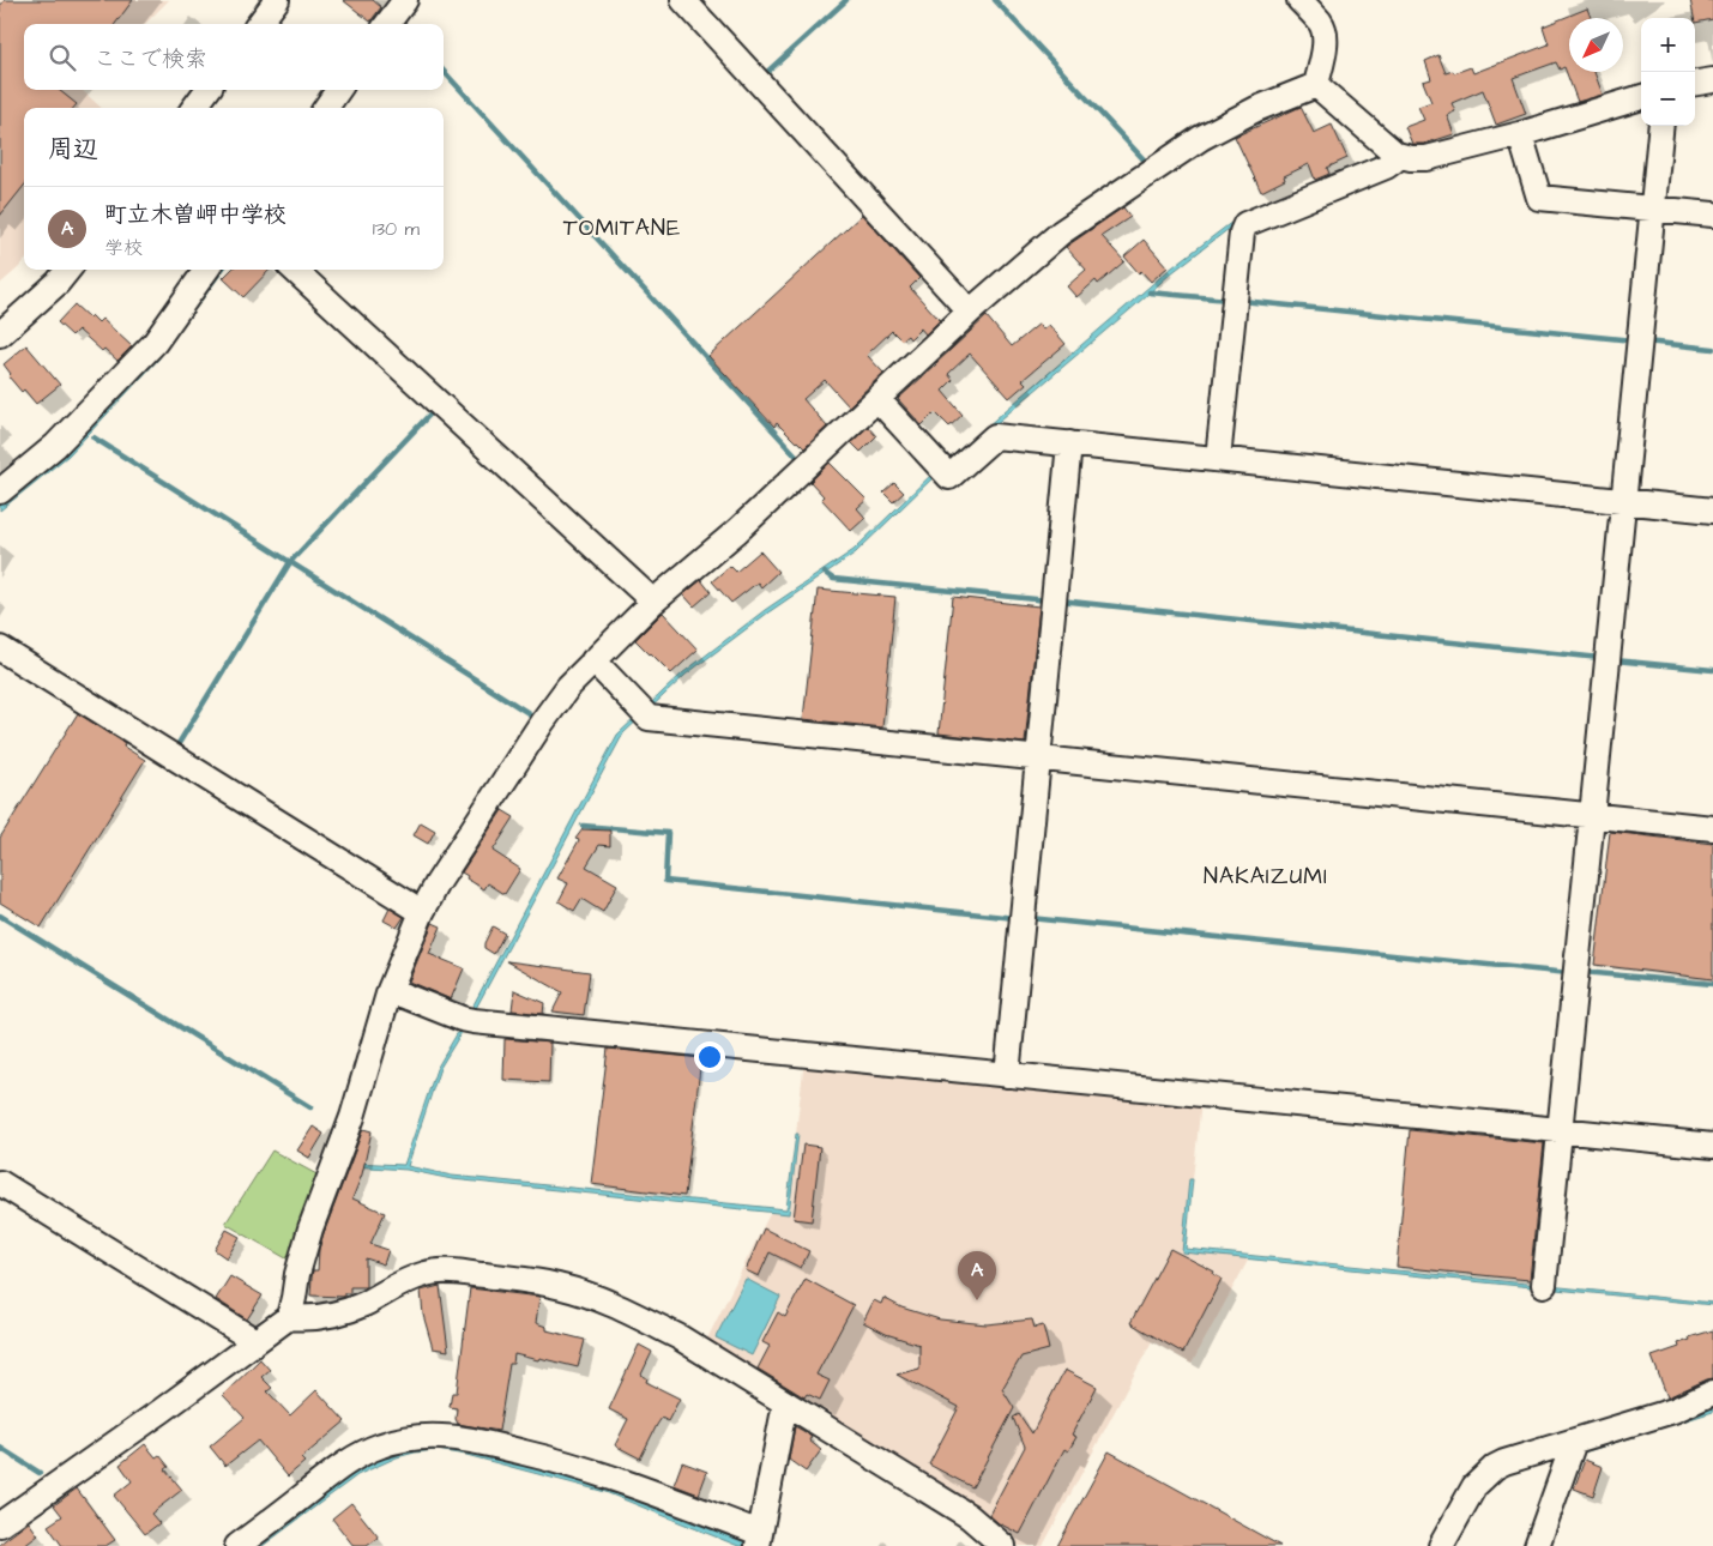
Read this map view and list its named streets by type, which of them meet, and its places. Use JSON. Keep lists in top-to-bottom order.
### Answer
{
  "districts": ["TOMITANE", "NAKAIZUMI"],
  "north": "bottom left",
  "page": {
    "map_buttons": ["+", "−"],
    "search": "ここで検索",
    "heading": "周辺",
    "list": [
      {
        "mark": "A",
        "name": "町立木曽岬中学校",
        "note": "学校",
        "value": "130 m"
      }
    ],
    "pins": "A"
  }
}
